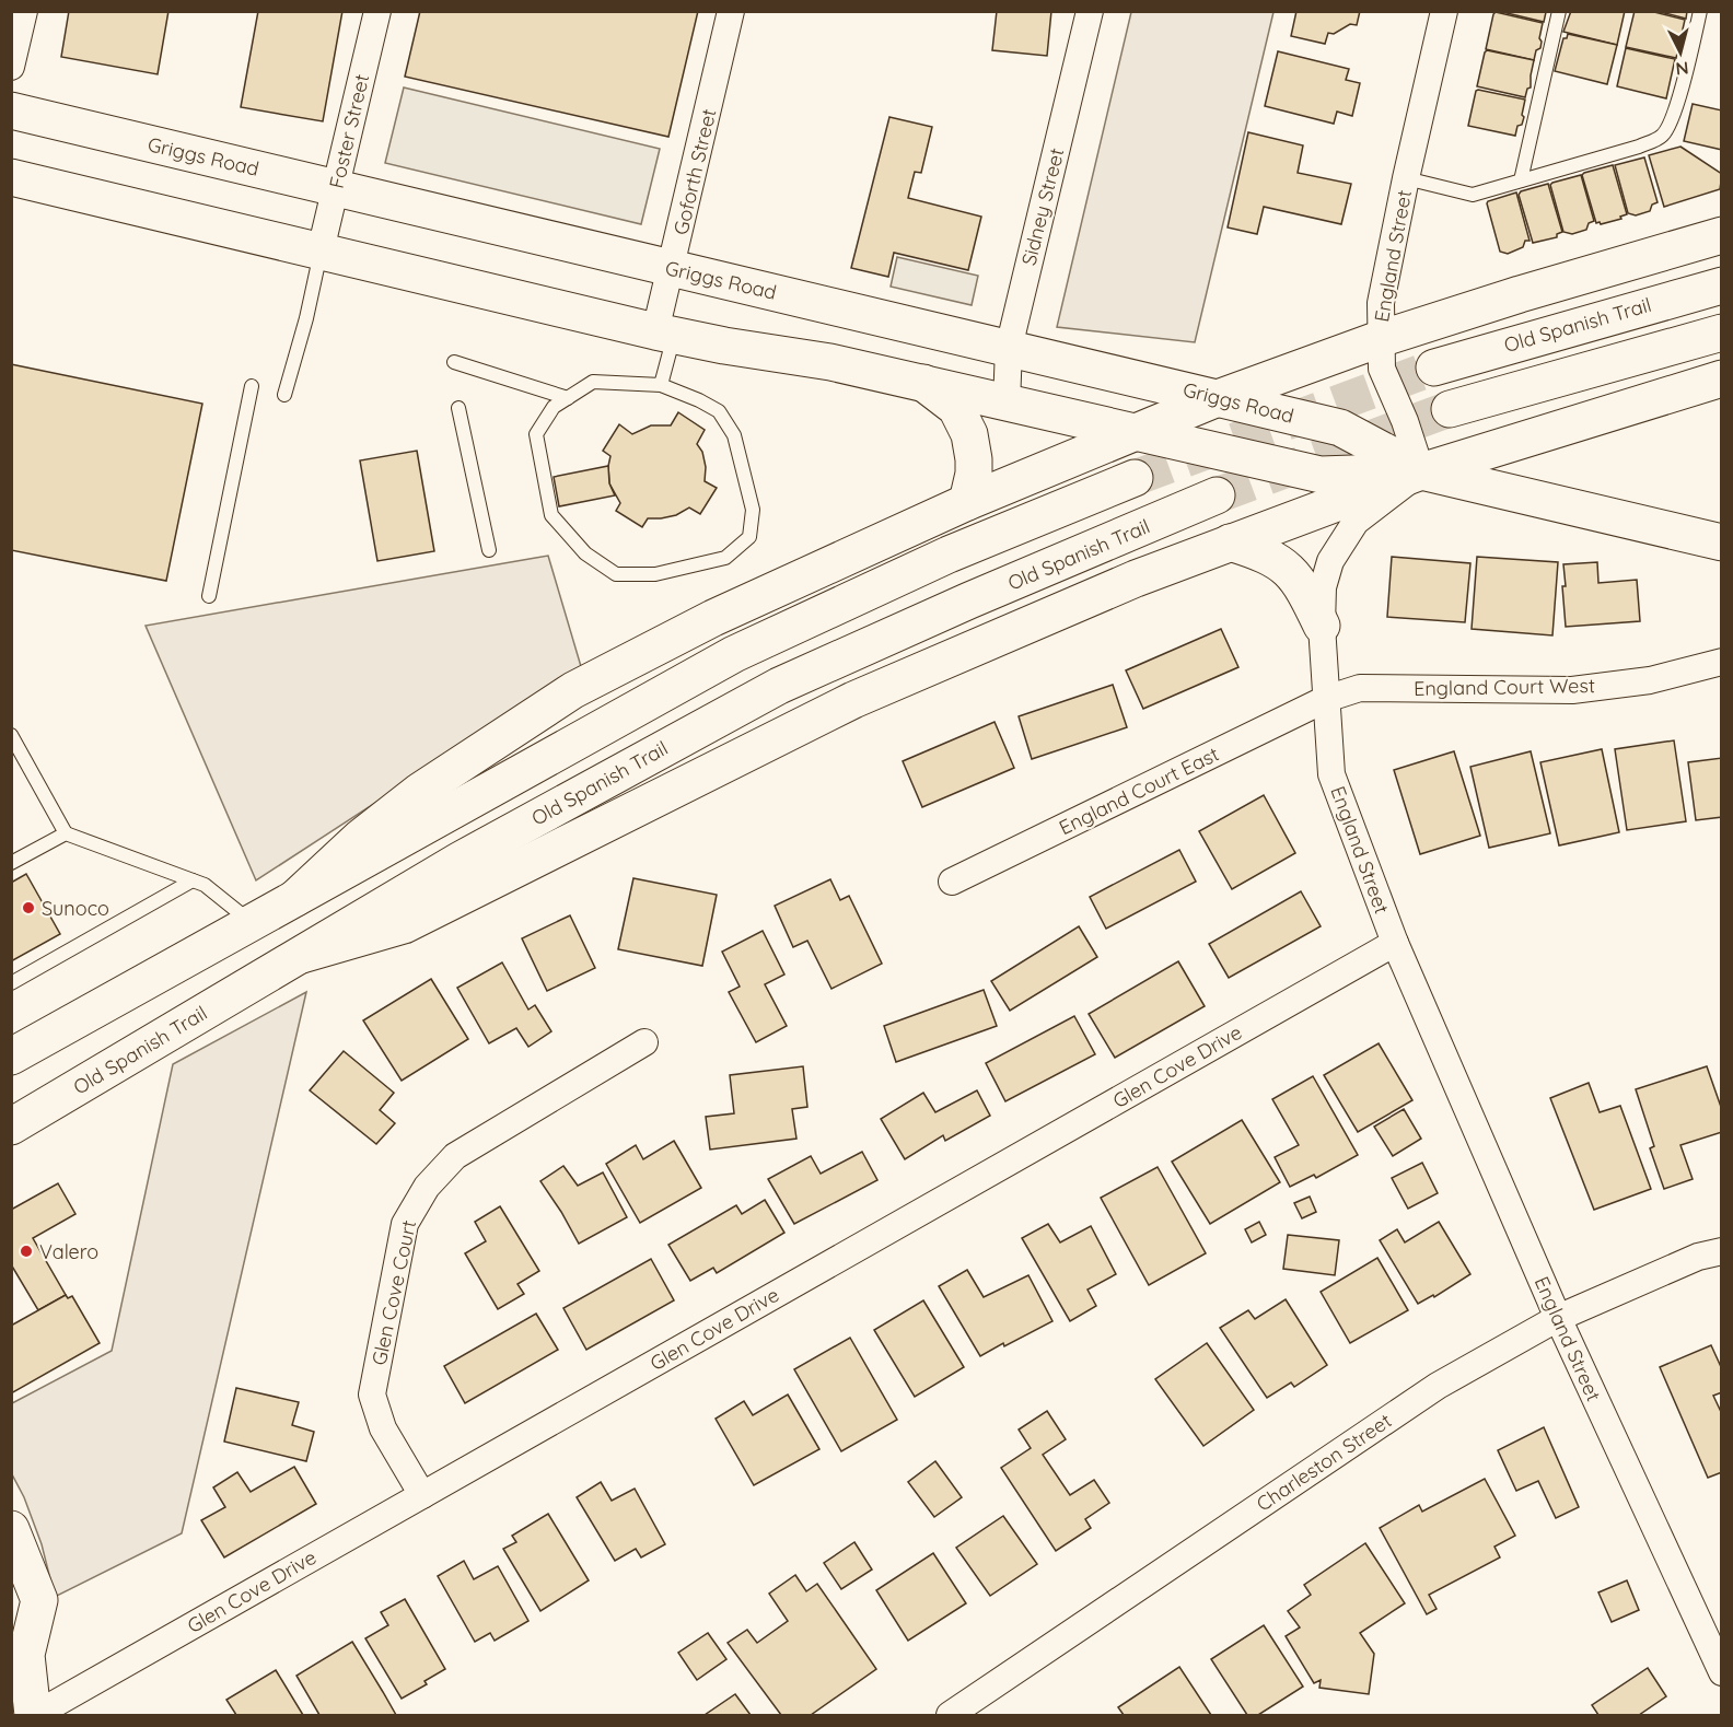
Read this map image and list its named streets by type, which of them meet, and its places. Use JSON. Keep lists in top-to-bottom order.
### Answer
{
  "streets": {
    "main road": ["Griggs Road", "Old Spanish Trail"],
    "street": [
      "Foster Street",
      "Goforth Street",
      "Sidney Street",
      "England Street",
      "England Court West",
      "England Court East",
      "Glen Cove Drive",
      "Glen Cove Court",
      "Charleston Street"
    ]
  },
  "crossings": [
    ["Foster Street", "Griggs Road"],
    ["Griggs Road", "Goforth Street"],
    ["Griggs Road", "Sidney Street"],
    ["Griggs Road", "England Street"],
    ["England Street", "England Court West"],
    ["England Street", "England Court East"],
    ["England Street", "Glen Cove Drive"],
    ["England Street", "Charleston Street"],
    ["England Court West", "England Court East"],
    ["Glen Cove Drive", "Glen Cove Court"]
  ],
  "places": ["Sunoco", "Valero"],
  "north": "bottom"
}
